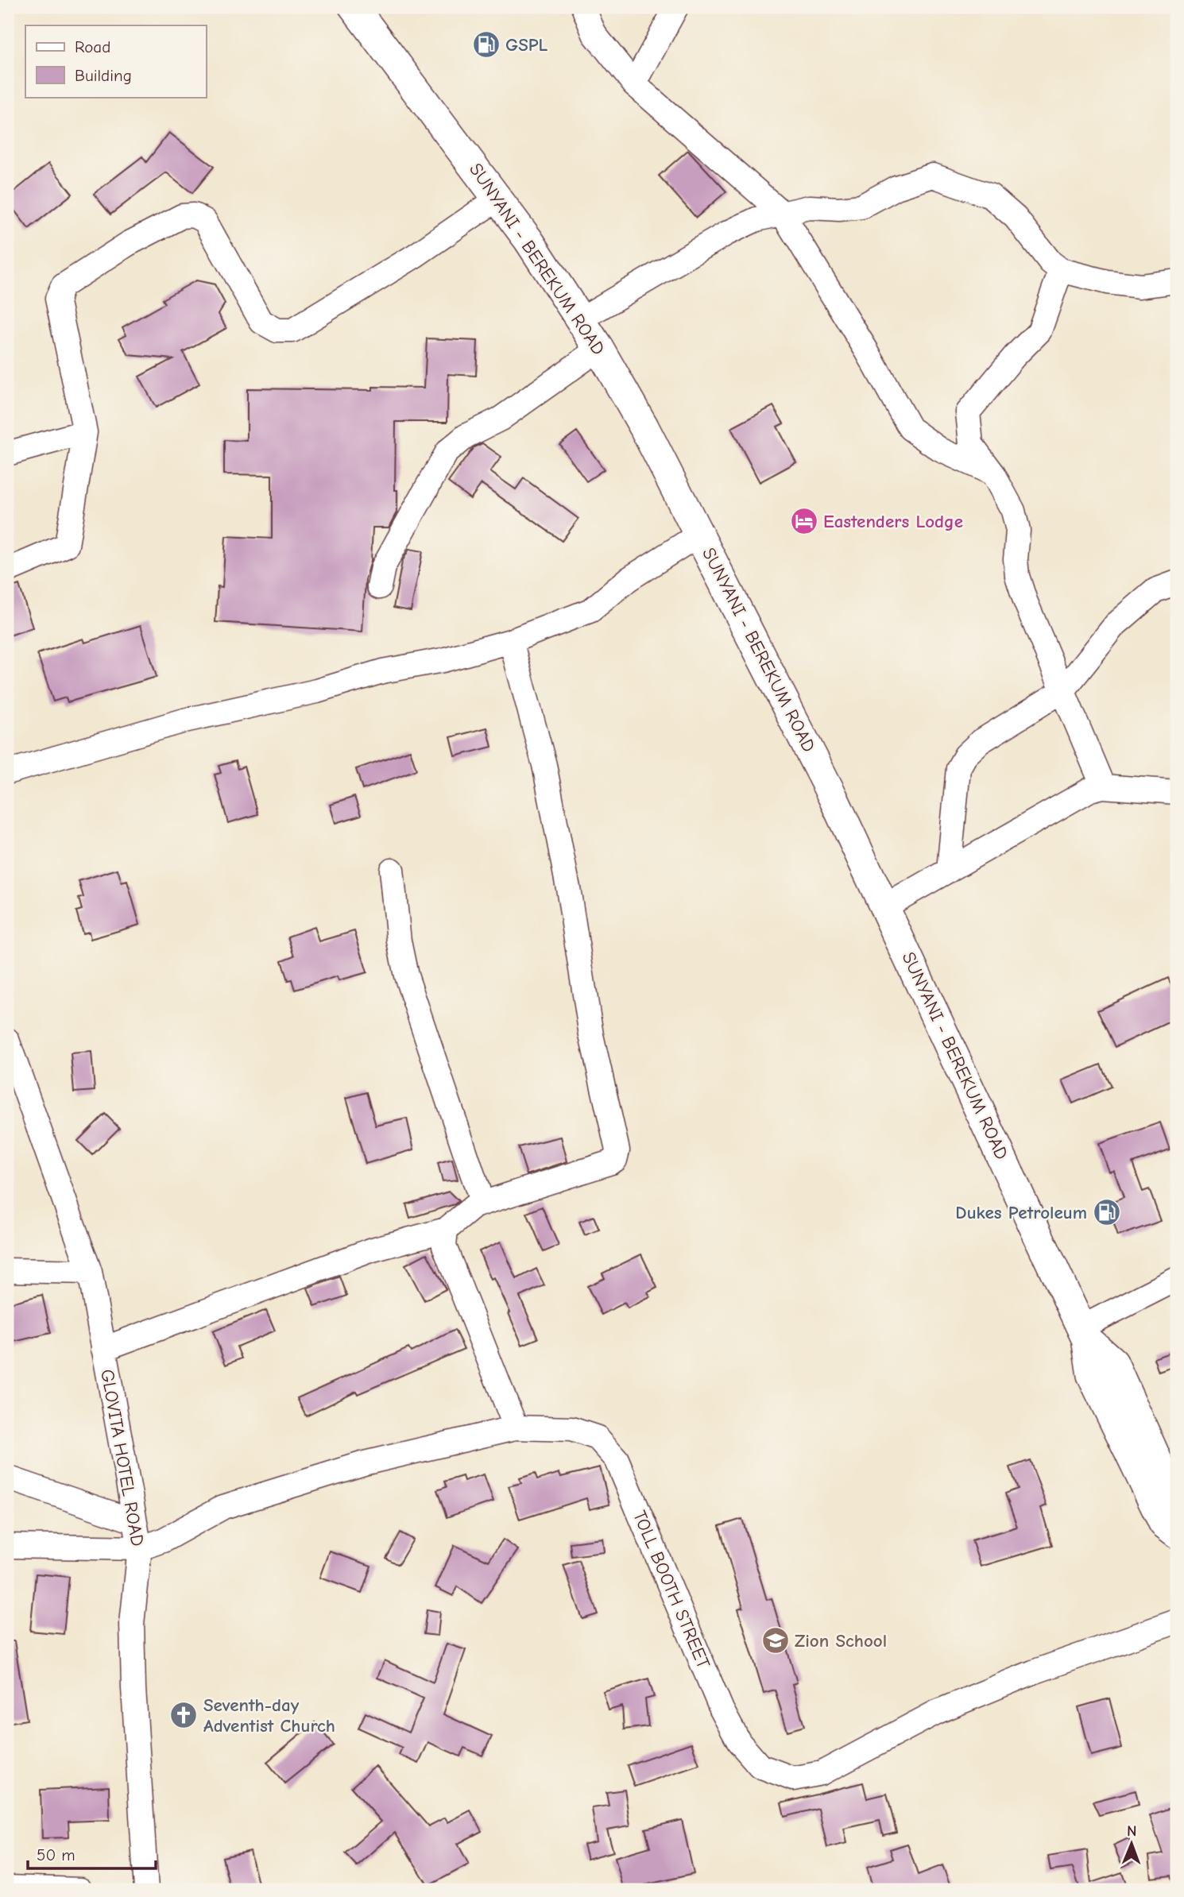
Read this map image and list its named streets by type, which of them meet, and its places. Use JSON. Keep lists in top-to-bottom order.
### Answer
{
  "streets": {
    "main road": ["SUNYANI - BEREKUM ROAD"],
    "street": ["GLOVITA HOTEL ROAD", "TOLL BOOTH STREET"]
  },
  "crossings": [
    ["GLOVITA HOTEL ROAD", "TOLL BOOTH STREET"]
  ],
  "places": {
    "fuel station": ["GSPL", "Dukes Petroleum"],
    "hotel": ["Eastenders Lodge"],
    "school or university": ["Zion School"],
    "church": ["Seventh-day Adventist Church"]
  },
  "legend": ["Road", "Building"],
  "scale_bar": "50 m",
  "north": "top"
}
